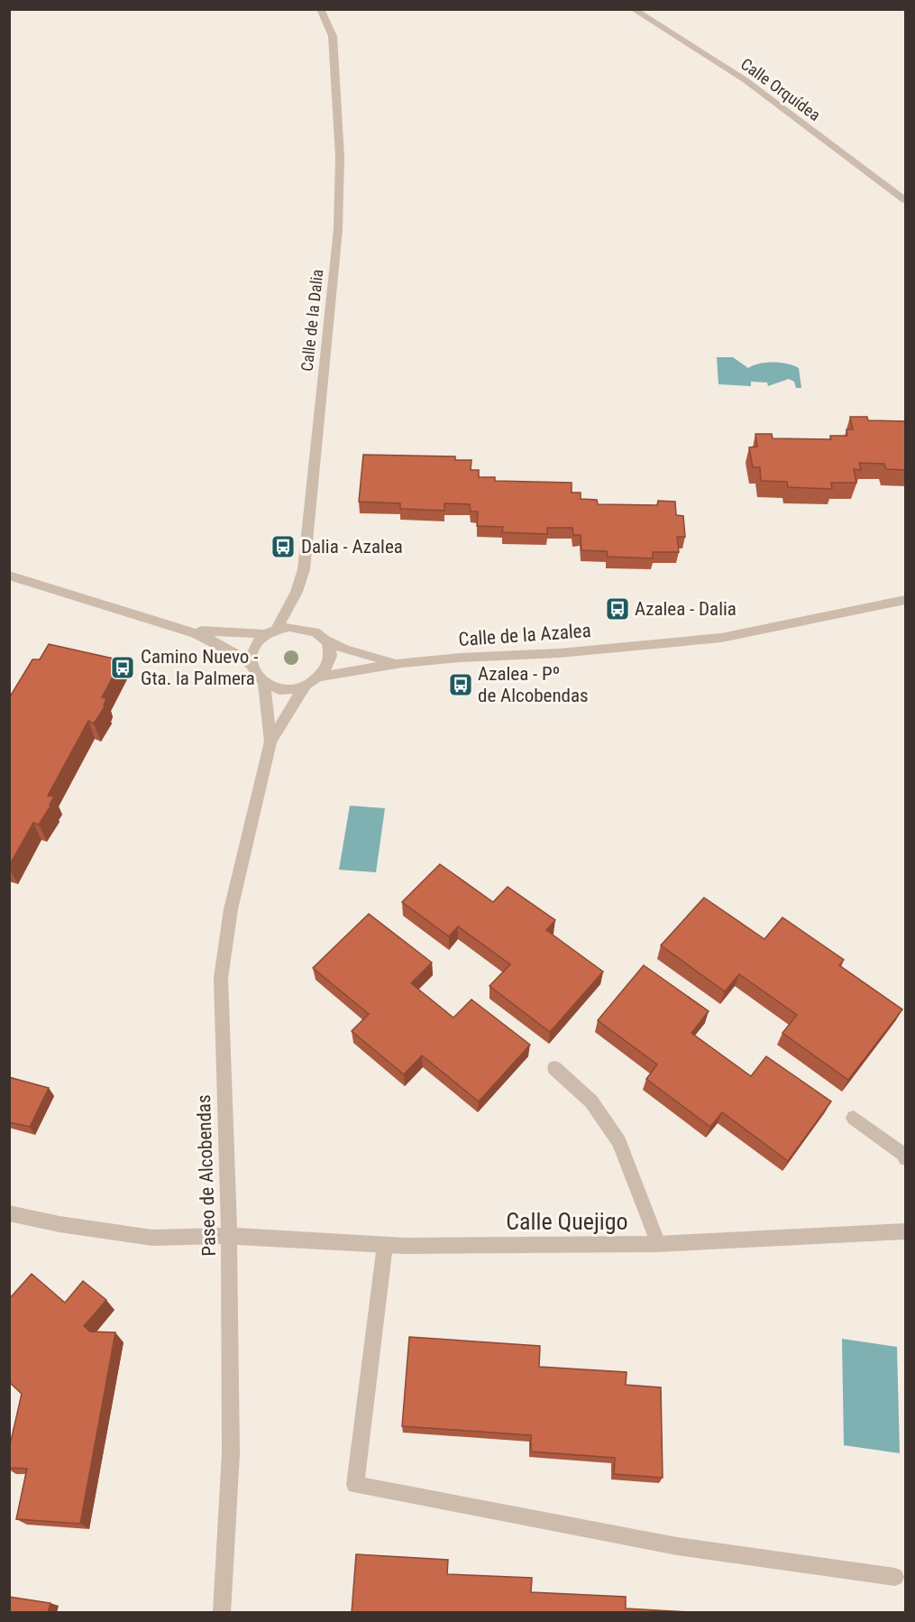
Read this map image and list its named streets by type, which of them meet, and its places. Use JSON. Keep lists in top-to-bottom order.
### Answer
{
  "streets": {
    "street": [
      "Calle Orquídea",
      "Calle de la Dalia",
      "Calle de la Azalea",
      "Paseo de Alcobendas",
      "Calle Quejigo"
    ]
  },
  "crossings": [
    ["Calle de la Dalia", "Calle de la Azalea"],
    ["Calle de la Dalia", "Paseo de Alcobendas"],
    ["Calle de la Azalea", "Paseo de Alcobendas"],
    ["Paseo de Alcobendas", "Calle Quejigo"]
  ],
  "places": {
    "bus stop": [
      "Dalia - Azalea",
      "Azalea - Dalia",
      "Camino Nuevo - Gta. la Palmera",
      "Azalea - Pº de Alcobendas"
    ]
  }
}
